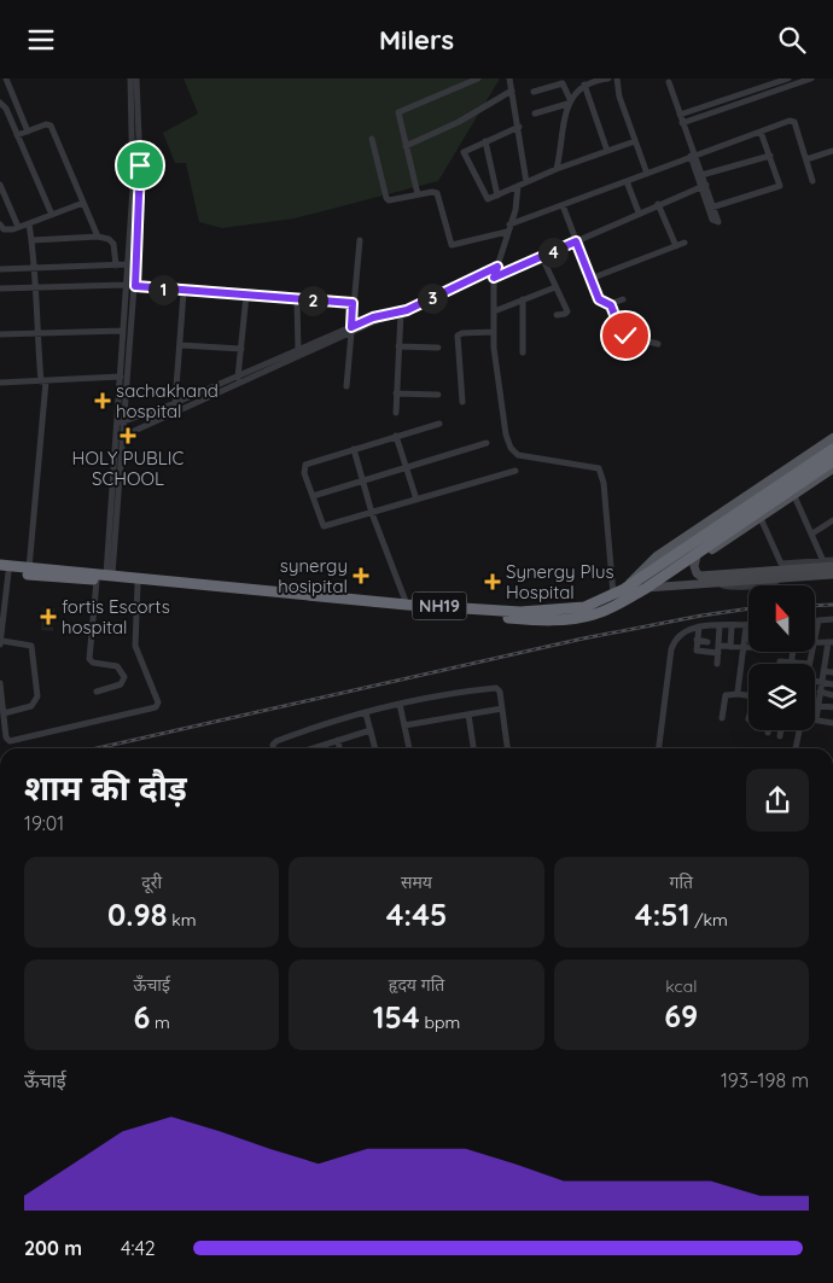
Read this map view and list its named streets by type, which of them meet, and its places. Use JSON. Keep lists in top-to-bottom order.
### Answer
{
  "streets": {
    "highway": ["NH19"]
  },
  "places": {
    "health": [
      "sachakhand hospital",
      "HOLY PUBLIC SCHOOL",
      "synergy hosipital",
      "Synergy Plus Hospital",
      "fortis Escorts hospital"
    ]
  },
  "north": "top",
  "page": {
    "header": "Milers",
    "pins": [
      "4",
      "1",
      "3",
      "2"
    ],
    "heading": ["शाम की दौड़", "19:01"],
    "stats": [
      ["दूरी", "0.98 km"],
      ["समय", "4:45"],
      ["गति", "4:51 /km"],
      ["ऊँचाई", "6 m"],
      ["हृदय गति", "154 bpm"],
      ["kcal", "69"]
    ],
    "chart": ["ऊँचाई", "193–198 m"],
    "list": [
      {
        "name": "200 m",
        "note": "4:42"
      }
    ]
  }
}
